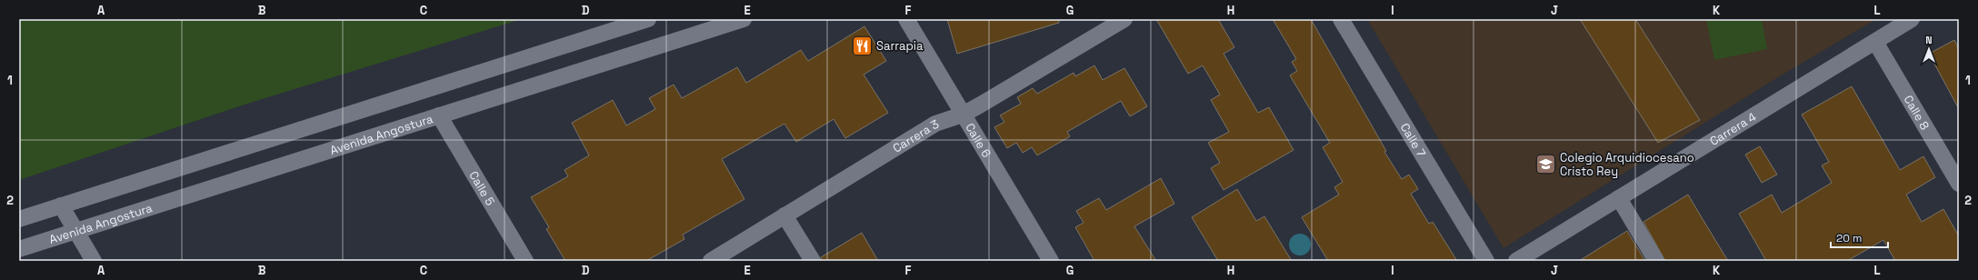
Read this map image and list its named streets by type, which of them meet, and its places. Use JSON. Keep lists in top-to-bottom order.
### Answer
{
  "streets": {
    "street": [
      "Calle 8",
      "Carrera 4",
      "Avenida Angostura",
      "Carrera 3",
      "Calle 6",
      "Calle 7",
      "Calle 5"
    ]
  },
  "crossings": [
    ["Calle 8", "Carrera 4"],
    ["Avenida Angostura", "Calle 5"],
    ["Carrera 3", "Calle 6"]
  ],
  "places": {
    "restaurant": ["Sarrapia"],
    "school or university": ["Colegio Arquidiocesano Cristo Rey"]
  },
  "scale_bar": "20 m",
  "north": "top",
  "grid": {
    "columns": [
      "A",
      "B",
      "C",
      "D",
      "E",
      "F",
      "G",
      "H",
      "I",
      "J",
      "K",
      "L"
    ],
    "rows": ["1", "2"]
  }
}
